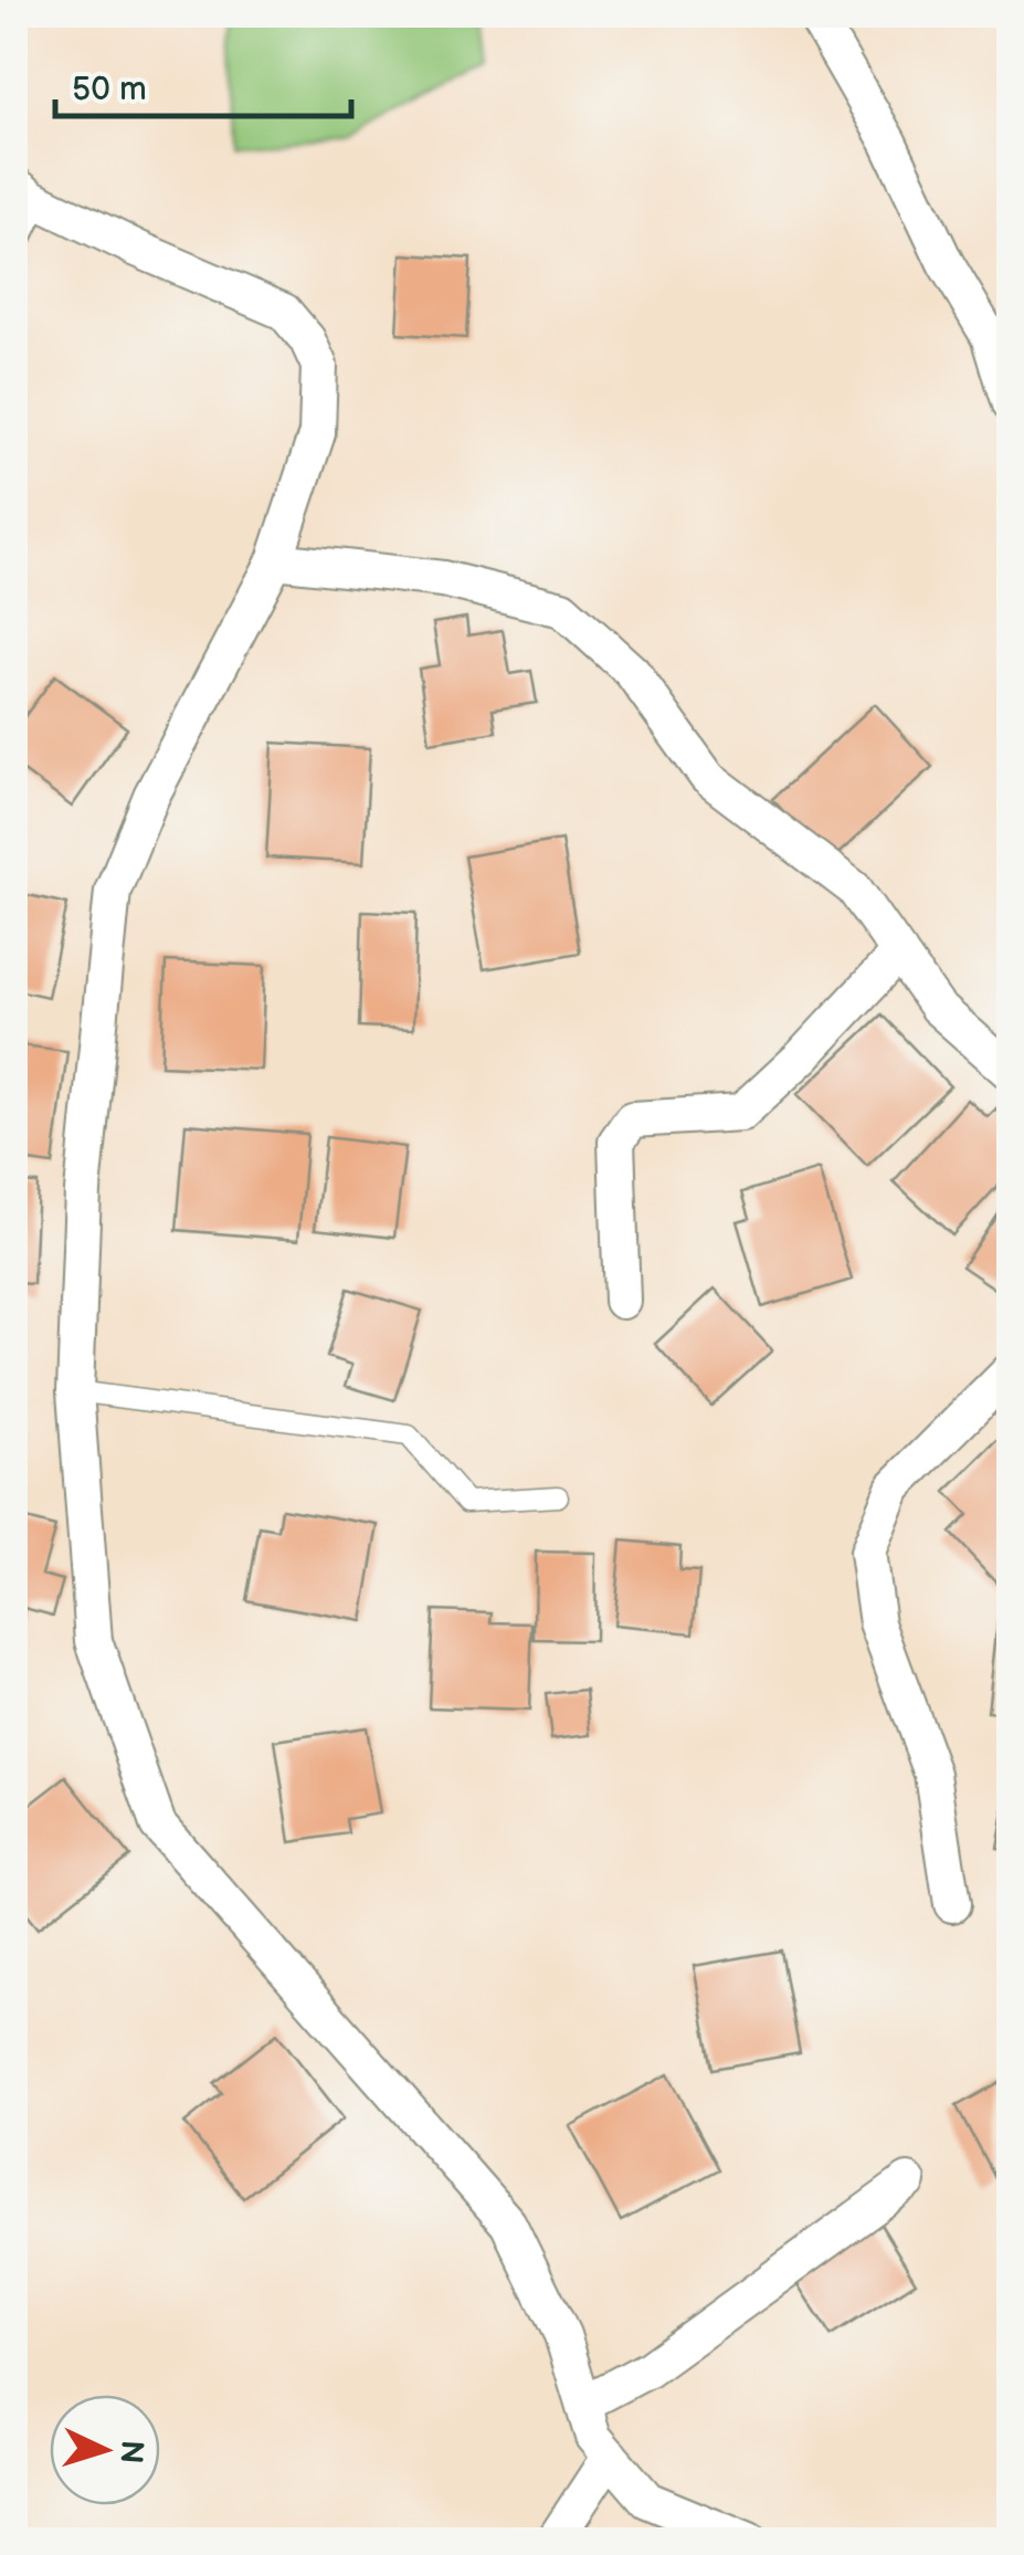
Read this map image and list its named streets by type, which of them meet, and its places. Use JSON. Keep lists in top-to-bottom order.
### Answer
{
  "scale_bar": "50 m",
  "north": "right"
}
